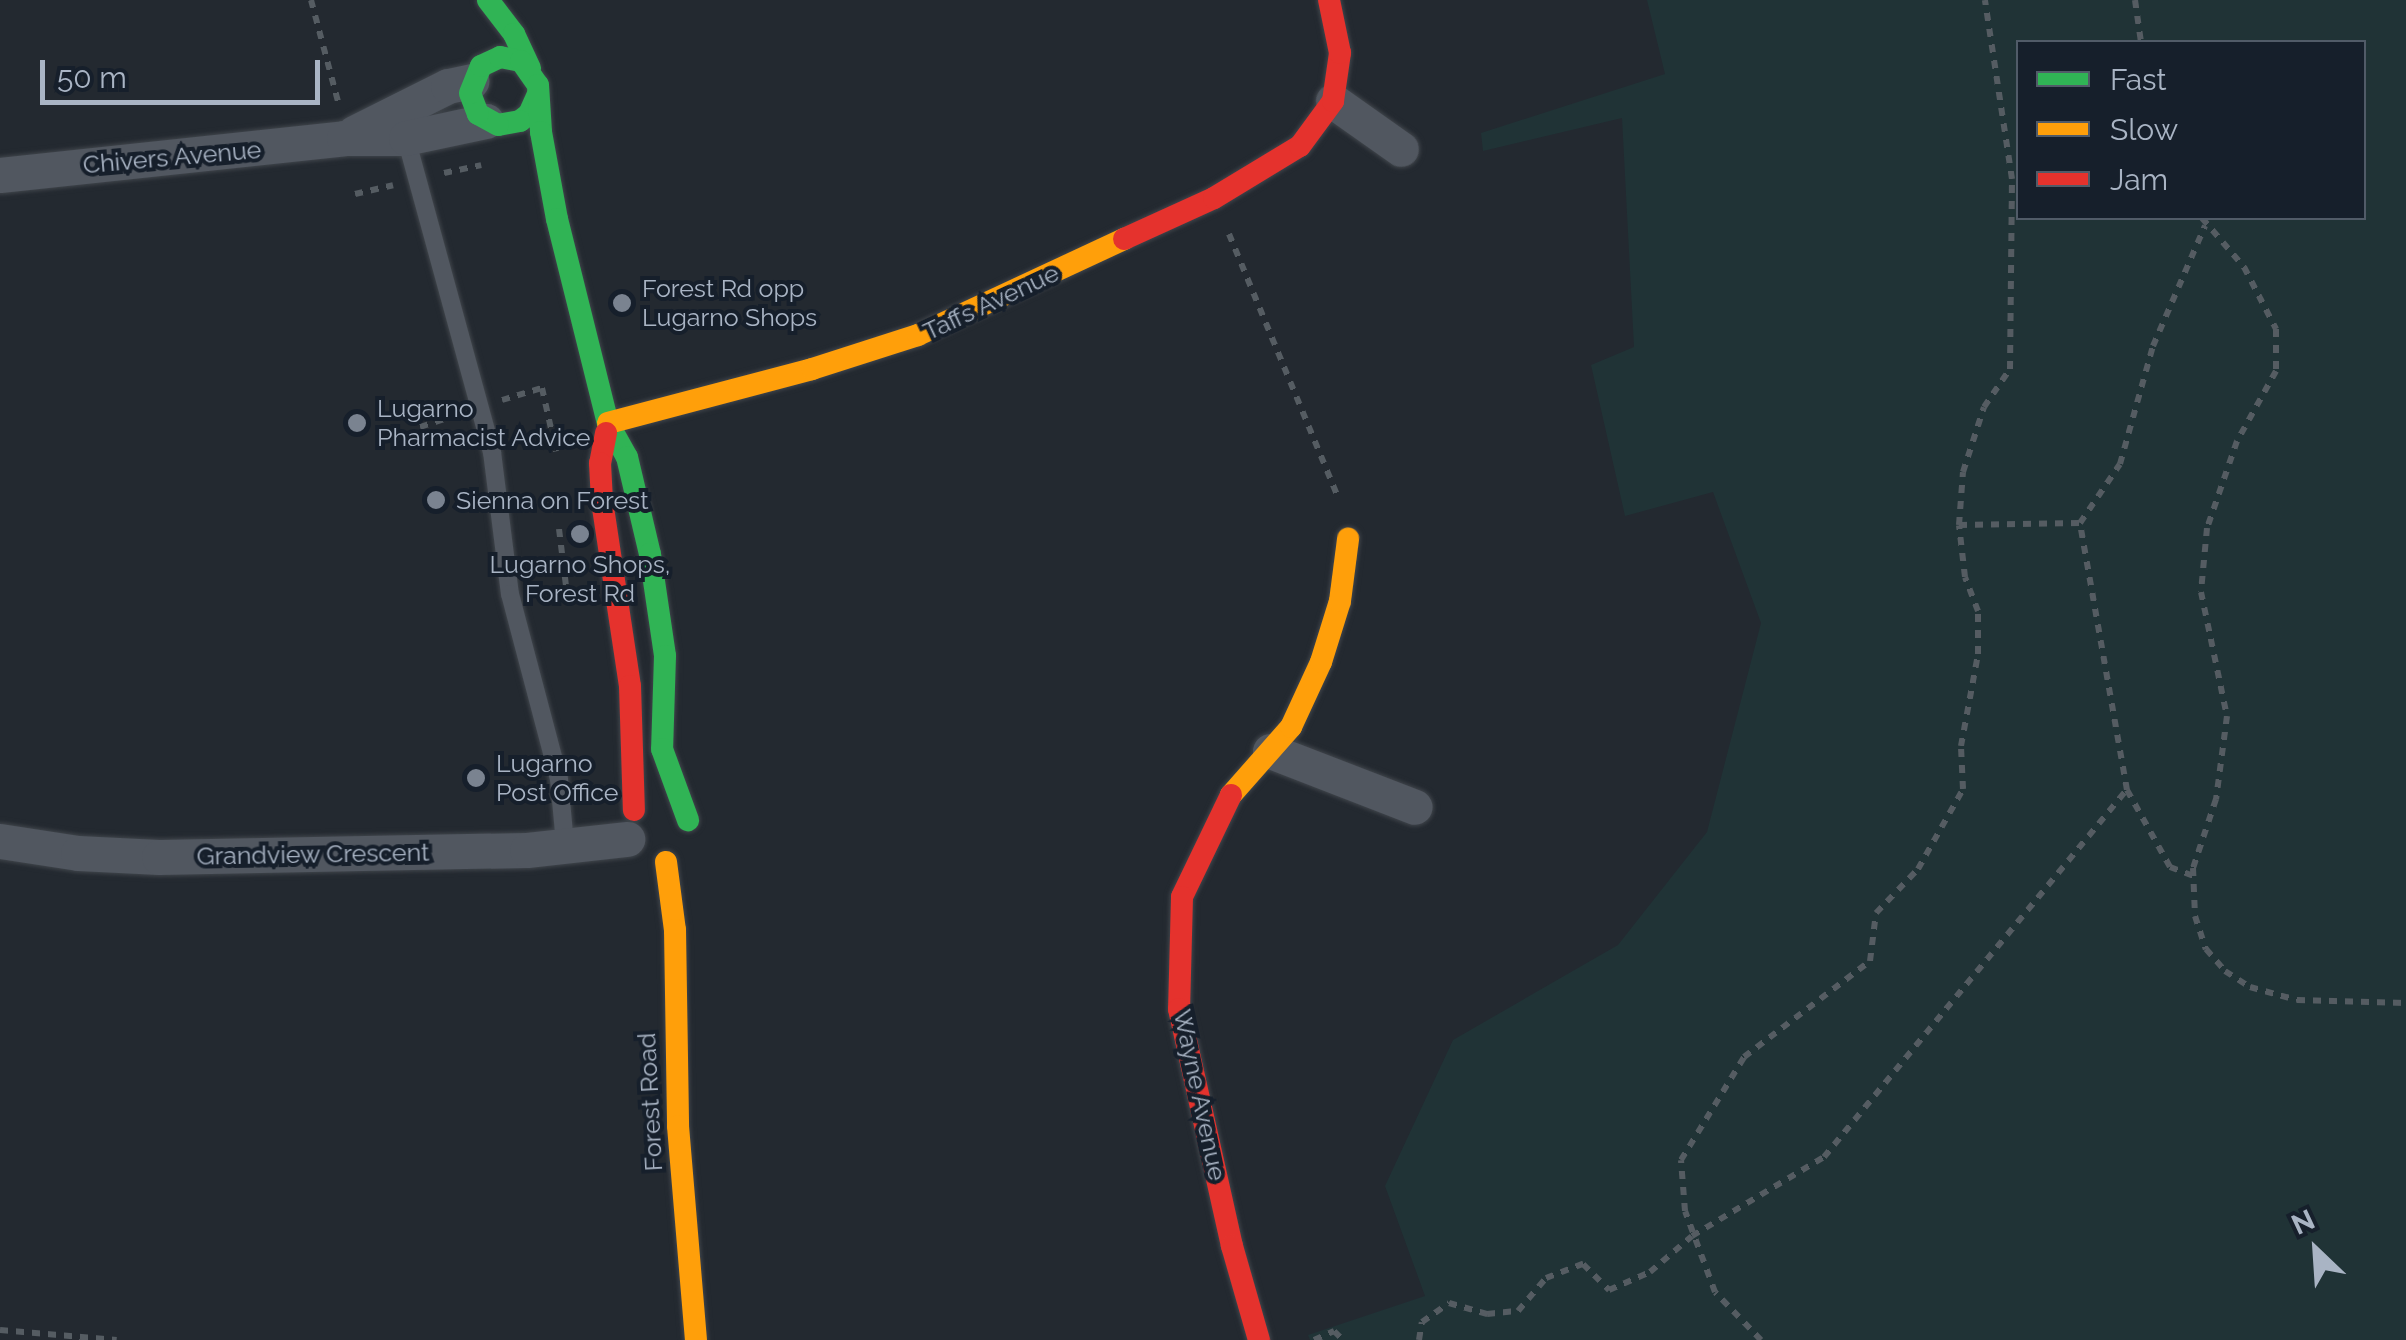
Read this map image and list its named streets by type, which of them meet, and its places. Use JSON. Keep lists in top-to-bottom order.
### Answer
{
  "streets": {
    "street": [
      "Chivers Avenue",
      "Taffs Avenue",
      "Grandview Crescent",
      "Wayne Avenue",
      "Forest Road"
    ]
  },
  "crossings": [
    ["Chivers Avenue", "Forest Road"],
    ["Taffs Avenue", "Forest Road"],
    ["Grandview Crescent", "Forest Road"]
  ],
  "places": [
    "Forest Rd opp Lugarno Shops",
    "Lugarno Pharmacist Advice",
    "Sienna on Forest",
    "Lugarno Shops, Forest Rd",
    "Lugarno Post Office"
  ],
  "legend": ["Fast", "Slow", "Jam"],
  "scale_bar": "50 m",
  "north": "top left"
}
